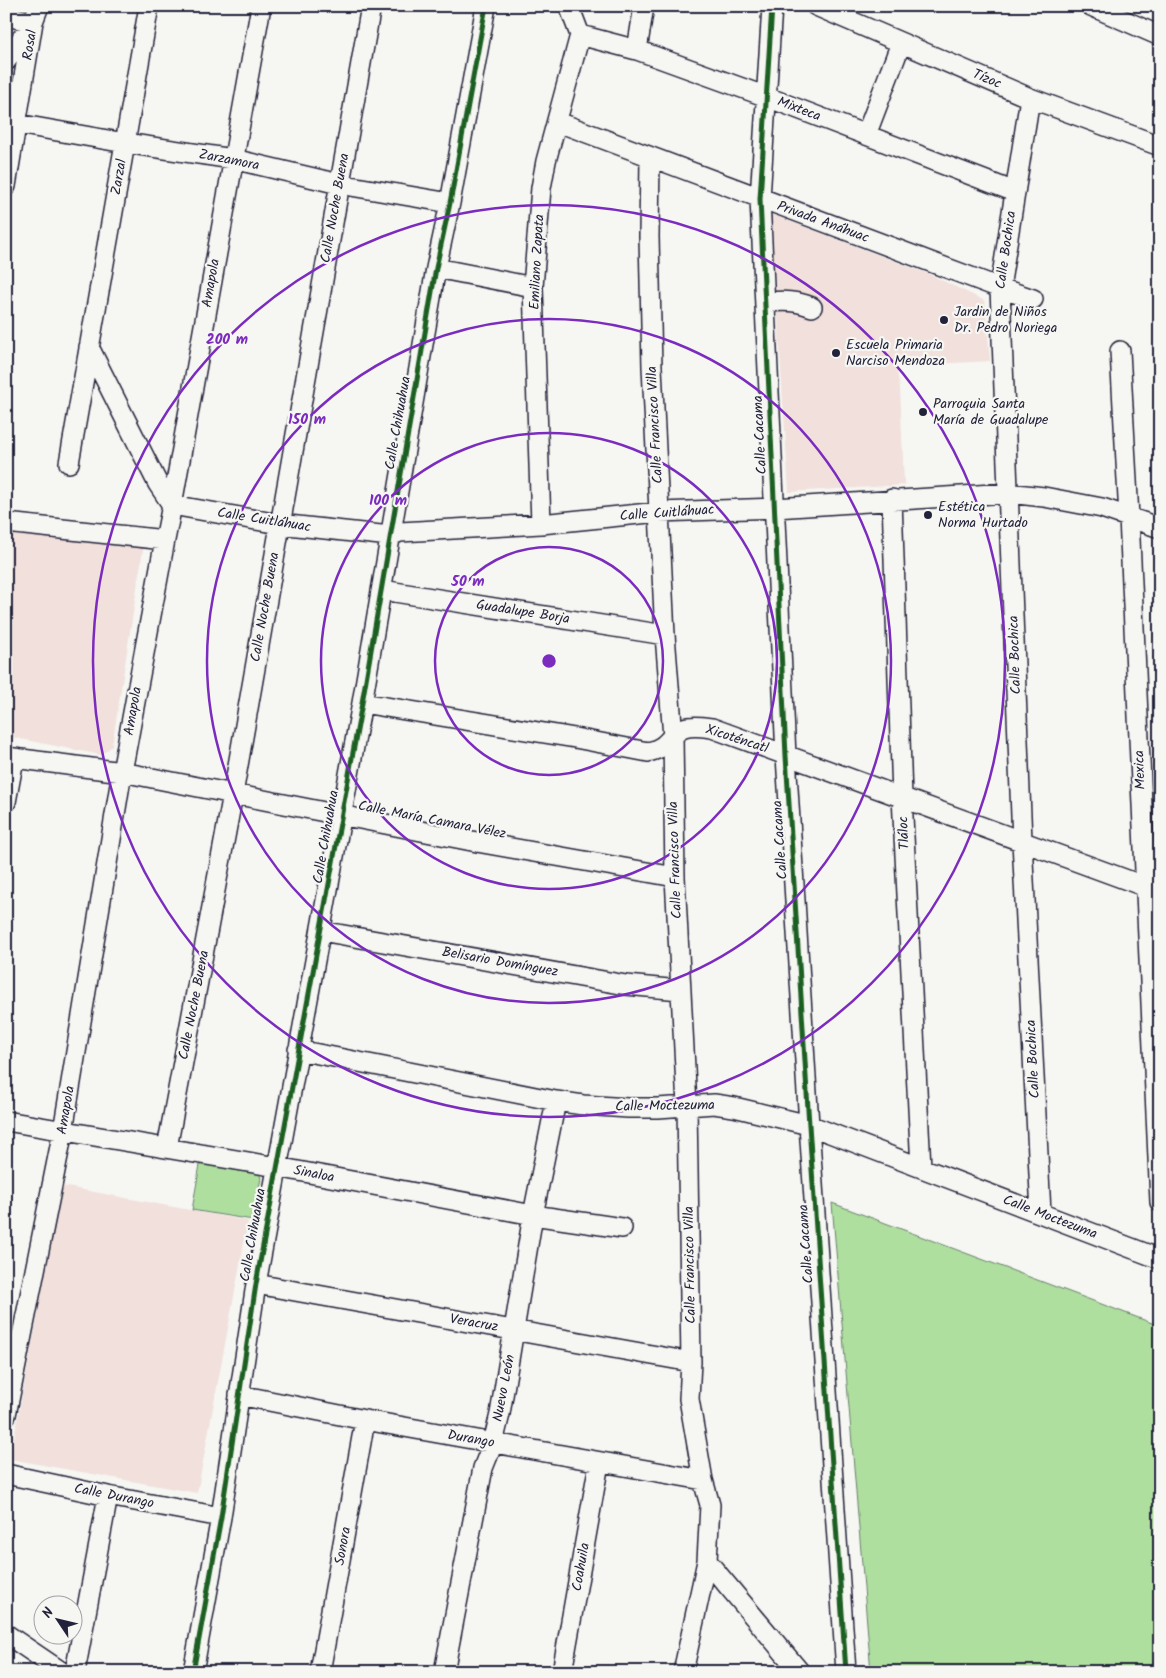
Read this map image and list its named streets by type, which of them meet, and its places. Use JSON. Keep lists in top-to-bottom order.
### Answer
{
  "streets": {
    "street": [
      "Rosal",
      "Tízoc",
      "Mixteca",
      "Zarzamora",
      "Zarzal",
      "Calle Noche Buena",
      "Privada Anáhuac",
      "Calle Bochica",
      "Emiliano Zapata",
      "Amapola",
      "Calle Chihuahua",
      "Calle Francisco Villa",
      "Calle Cacama",
      "Calle Cuitláhuac",
      "Guadalupe Borja",
      "Xicoténcatl",
      "Mexica",
      "Calle María Camara Vélez",
      "Tláloc",
      "Belisario Domínguez",
      "Calle Moctezuma",
      "Sinaloa",
      "Veracruz",
      "Nuevo León",
      "Durango",
      "Calle Durango",
      "Sonora",
      "Coahuila"
    ]
  },
  "crossings": [
    ["Rosal", "Zarzamora"],
    ["Tízoc", "Calle Bochica"],
    ["Mixteca", "Calle Bochica"],
    ["Mixteca", "Emiliano Zapata"],
    ["Mixteca", "Calle Cacama"],
    ["Zarzamora", "Zarzal"],
    ["Zarzamora", "Calle Noche Buena"],
    ["Zarzamora", "Amapola"],
    ["Zarzamora", "Calle Chihuahua"],
    ["Calle Noche Buena", "Calle Cuitláhuac"],
    ["Calle Noche Buena", "Calle María Camara Vélez"],
    ["Calle Noche Buena", "Sinaloa"],
    ["Privada Anáhuac", "Calle Bochica"],
    ["Privada Anáhuac", "Emiliano Zapata"],
    ["Privada Anáhuac", "Calle Francisco Villa"],
    ["Privada Anáhuac", "Calle Cacama"],
    ["Calle Bochica", "Calle Cuitláhuac"],
    ["Calle Bochica", "Xicoténcatl"],
    ["Calle Bochica", "Calle Moctezuma"],
    ["Emiliano Zapata", "Calle Cuitláhuac"],
    ["Amapola", "Calle Cuitláhuac"],
    ["Amapola", "Calle María Camara Vélez"],
    ["Amapola", "Sinaloa"],
    ["Calle Chihuahua", "Calle Cuitláhuac"],
    ["Calle Chihuahua", "Guadalupe Borja"],
    ["Calle Chihuahua", "Xicoténcatl"],
    ["Calle Chihuahua", "Calle María Camara Vélez"],
    ["Calle Chihuahua", "Belisario Domínguez"],
    ["Calle Chihuahua", "Calle Moctezuma"],
    ["Calle Chihuahua", "Sinaloa"],
    ["Calle Chihuahua", "Veracruz"],
    ["Calle Chihuahua", "Durango"],
    ["Calle Chihuahua", "Calle Durango"],
    ["Calle Francisco Villa", "Calle Cuitláhuac"],
    ["Calle Francisco Villa", "Guadalupe Borja"],
    ["Calle Francisco Villa", "Xicoténcatl"],
    ["Calle Francisco Villa", "Calle María Camara Vélez"],
    ["Calle Francisco Villa", "Belisario Domínguez"],
    ["Calle Francisco Villa", "Calle Moctezuma"],
    ["Calle Francisco Villa", "Veracruz"],
    ["Calle Francisco Villa", "Durango"],
    ["Calle Cacama", "Calle Cuitláhuac"],
    ["Calle Cacama", "Xicoténcatl"],
    ["Calle Cacama", "Calle Moctezuma"],
    ["Calle Cuitláhuac", "Mexica"],
    ["Calle Cuitláhuac", "Tláloc"],
    ["Xicoténcatl", "Mexica"],
    ["Xicoténcatl", "Tláloc"],
    ["Tláloc", "Calle Moctezuma"],
    ["Calle Moctezuma", "Nuevo León"],
    ["Sinaloa", "Nuevo León"],
    ["Veracruz", "Nuevo León"],
    ["Nuevo León", "Durango"],
    ["Durango", "Sonora"],
    ["Durango", "Coahuila"]
  ],
  "places": [
    "Jardin de Niños Dr. Pedro Noriega",
    "Escuela Primaria Narciso Mendoza",
    "Parroquia Santa María de Guadalupe",
    "Estética Norma Hurtado"
  ],
  "north": "top left",
  "rings": [
    "200 m",
    "150 m",
    "100 m",
    "50 m"
  ]
}
